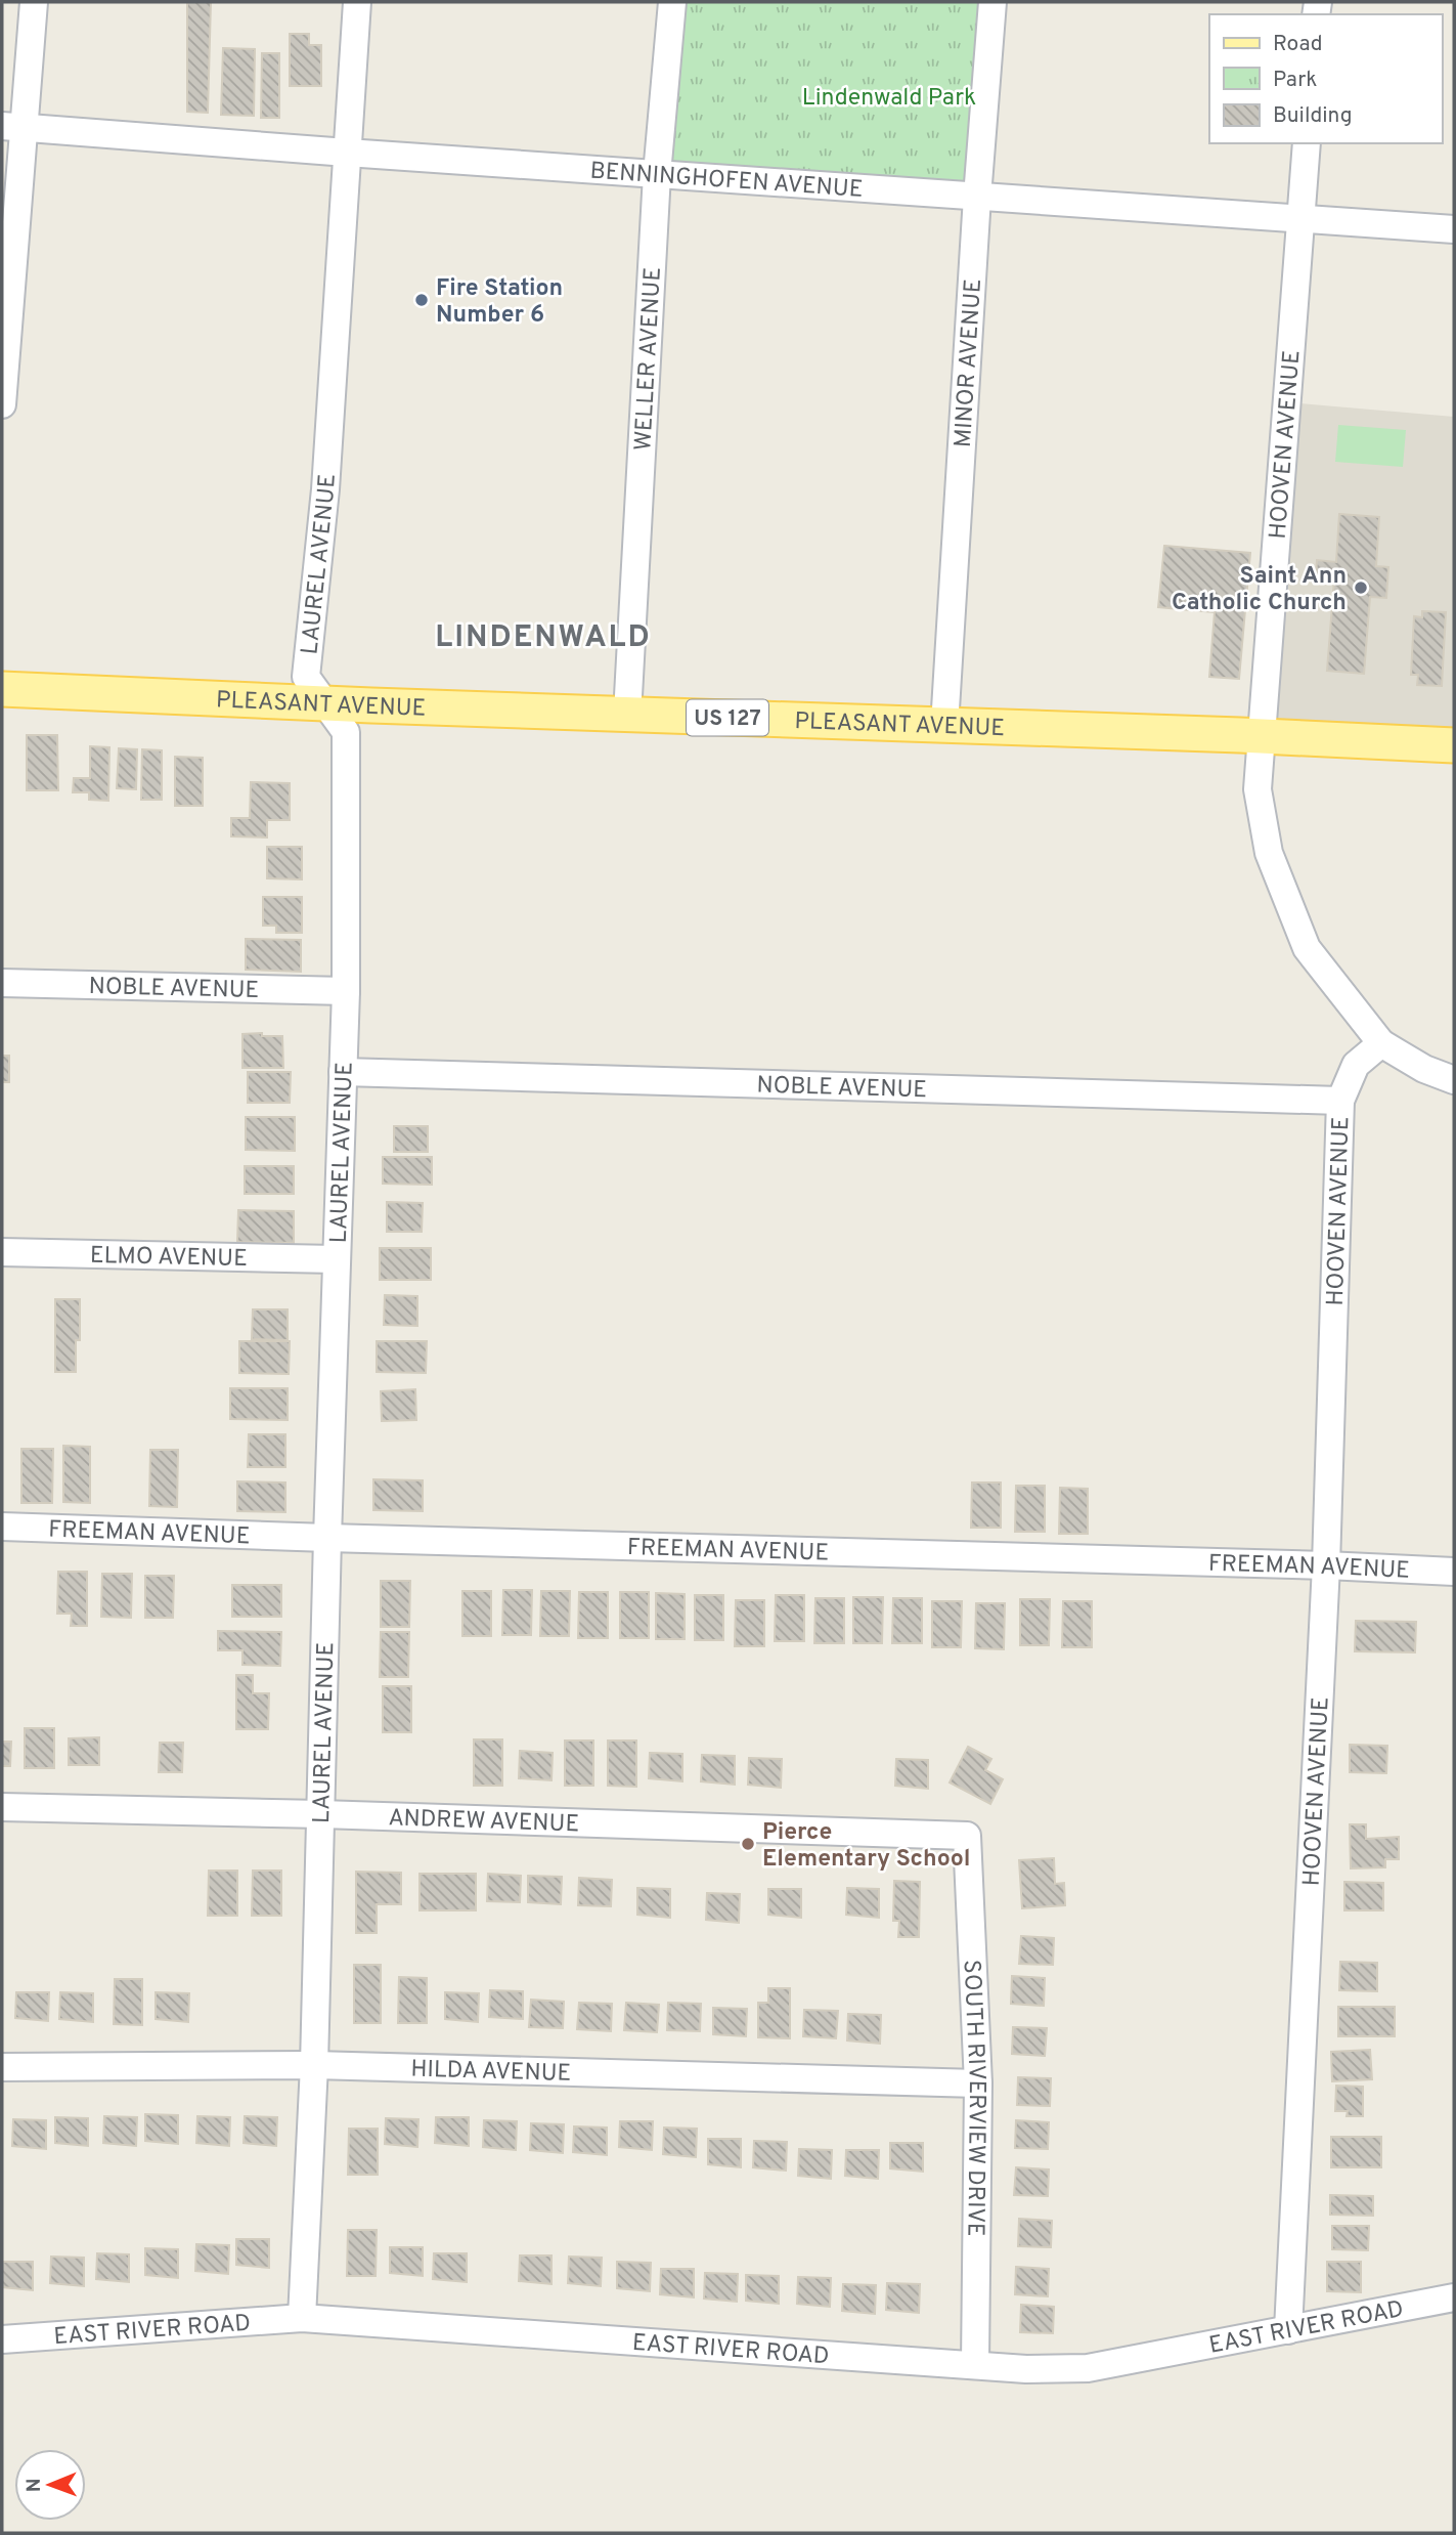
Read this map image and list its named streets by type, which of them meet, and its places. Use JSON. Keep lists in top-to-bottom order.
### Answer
{
  "streets": {
    "main road": ["PLEASANT AVENUE", "US 127"],
    "street": [
      "BENNINGHOFEN AVENUE",
      "WELLER AVENUE",
      "MINOR AVENUE",
      "HOOVEN AVENUE",
      "LAUREL AVENUE",
      "NOBLE AVENUE",
      "ELMO AVENUE",
      "FREEMAN AVENUE",
      "ANDREW AVENUE",
      "HILDA AVENUE",
      "SOUTH RIVERVIEW DRIVE",
      "EAST RIVER ROAD"
    ]
  },
  "crossings": [
    ["BENNINGHOFEN AVENUE", "WELLER AVENUE"],
    ["BENNINGHOFEN AVENUE", "MINOR AVENUE"],
    ["BENNINGHOFEN AVENUE", "HOOVEN AVENUE"],
    ["BENNINGHOFEN AVENUE", "LAUREL AVENUE"],
    ["WELLER AVENUE", "PLEASANT AVENUE"],
    ["MINOR AVENUE", "PLEASANT AVENUE"],
    ["HOOVEN AVENUE", "PLEASANT AVENUE"],
    ["HOOVEN AVENUE", "NOBLE AVENUE"],
    ["HOOVEN AVENUE", "FREEMAN AVENUE"],
    ["HOOVEN AVENUE", "EAST RIVER ROAD"],
    ["LAUREL AVENUE", "PLEASANT AVENUE"],
    ["LAUREL AVENUE", "NOBLE AVENUE"],
    ["LAUREL AVENUE", "ELMO AVENUE"],
    ["LAUREL AVENUE", "FREEMAN AVENUE"],
    ["LAUREL AVENUE", "ANDREW AVENUE"],
    ["LAUREL AVENUE", "HILDA AVENUE"],
    ["LAUREL AVENUE", "EAST RIVER ROAD"],
    ["ANDREW AVENUE", "SOUTH RIVERVIEW DRIVE"],
    ["HILDA AVENUE", "SOUTH RIVERVIEW DRIVE"],
    ["SOUTH RIVERVIEW DRIVE", "EAST RIVER ROAD"]
  ],
  "districts": ["LINDENWALD"],
  "parks": ["Lindenwald Park"],
  "places": ["Fire Station Number 6", "Saint Ann Catholic Church", "Pierce Elementary School"],
  "legend": ["Road", "Park", "Building"],
  "north": "left"
}
